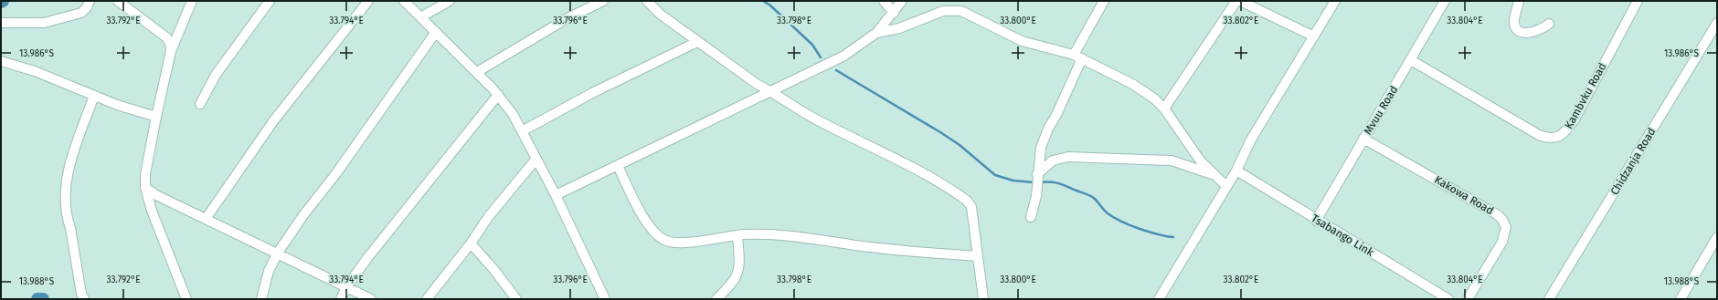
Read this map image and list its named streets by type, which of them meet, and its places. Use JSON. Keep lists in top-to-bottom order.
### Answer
{
  "streets": {
    "street": [
      "Kambvku Road",
      "Mvuu Road",
      "Chidzanja Road",
      "Kakowa Road",
      "Tsabango Link"
    ]
  },
  "crossings": [
    ["Kambvku Road", "Mvuu Road"],
    ["Mvuu Road", "Kakowa Road"],
    ["Mvuu Road", "Tsabango Link"]
  ],
  "coordinates": [
    "33.792°E",
    "33.794°E",
    "33.796°E",
    "33.798°E",
    "33.800°E",
    "33.802°E",
    "33.804°E",
    "13.986°S",
    "13.988°S"
  ]
}
